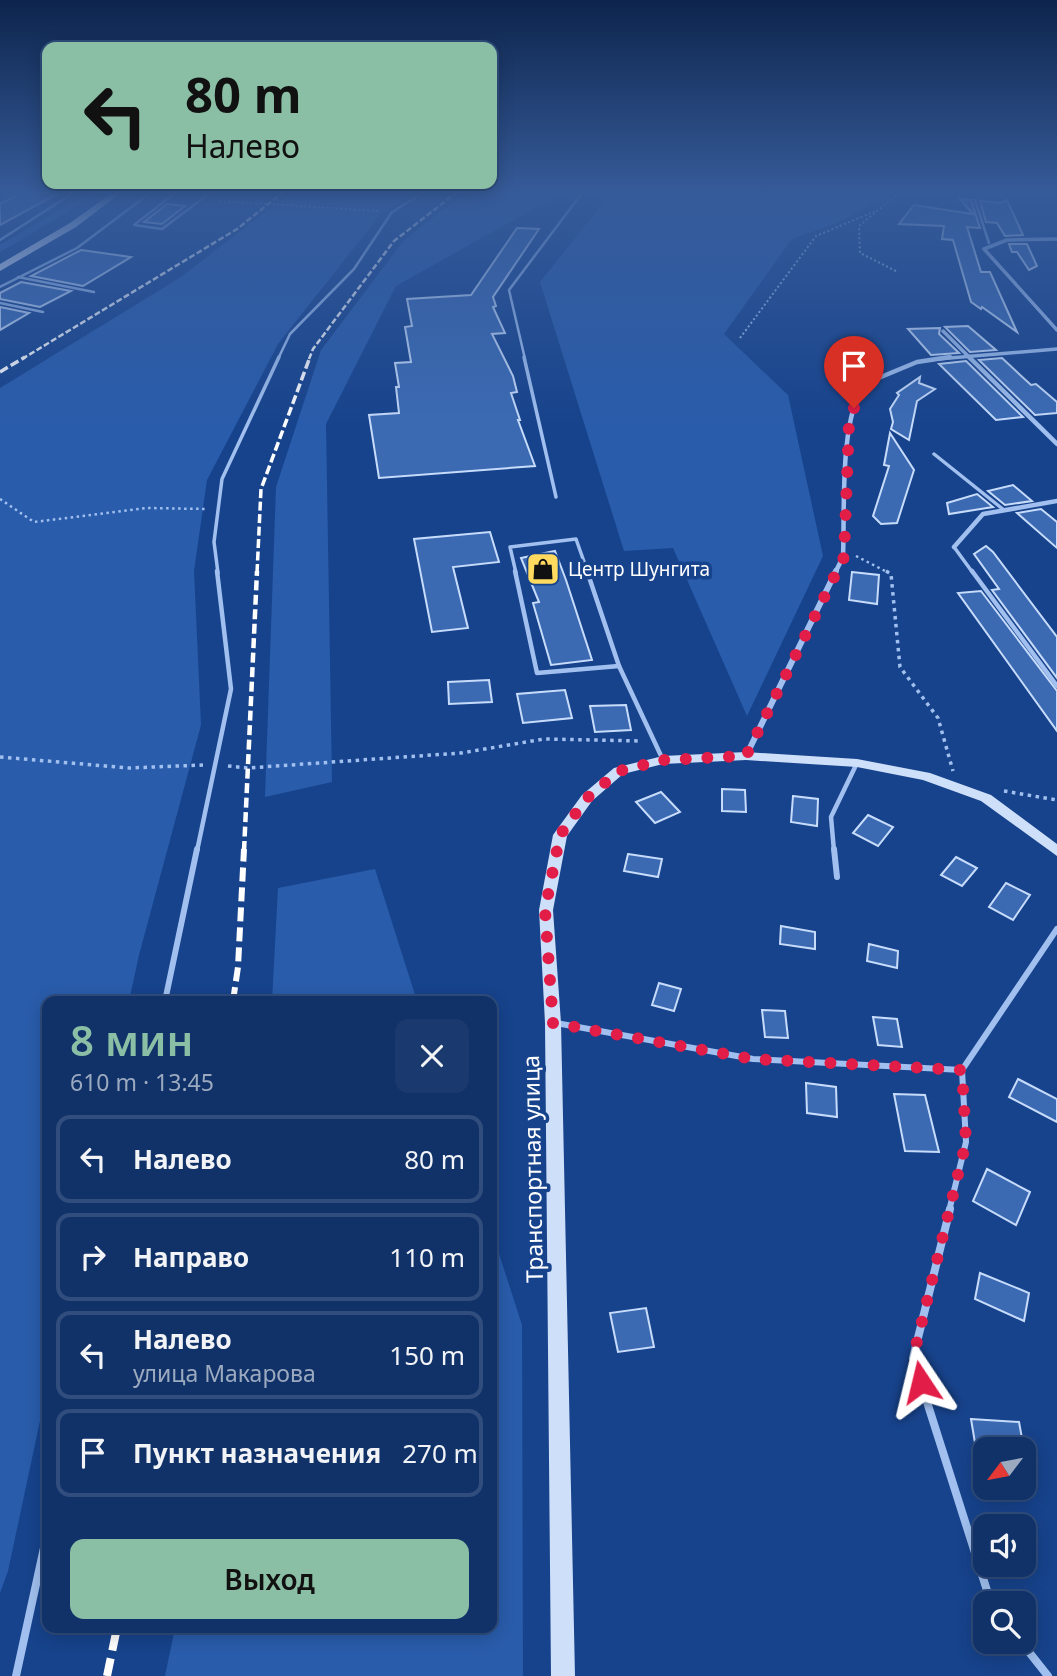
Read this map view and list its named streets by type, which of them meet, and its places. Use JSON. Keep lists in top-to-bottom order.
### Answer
{
  "streets": {
    "main road": ["Транспортная улица"]
  },
  "places": {
    "shop": ["Центр Шунгита"]
  },
  "north": "bottom left",
  "page": {
    "turn": ["80 m", "Налево"],
    "heading": ["8 мин", "610 m · 13:45"],
    "list": [
      {
        "name": "Налево",
        "value": "80 m"
      },
      {
        "name": "Направо",
        "value": "110 m"
      },
      {
        "name": "Налево",
        "note": "улица Макарова",
        "value": "150 m"
      },
      {
        "name": "Пункт назначения",
        "value": "270 m"
      }
    ],
    "buttons": "Выход"
  }
}
